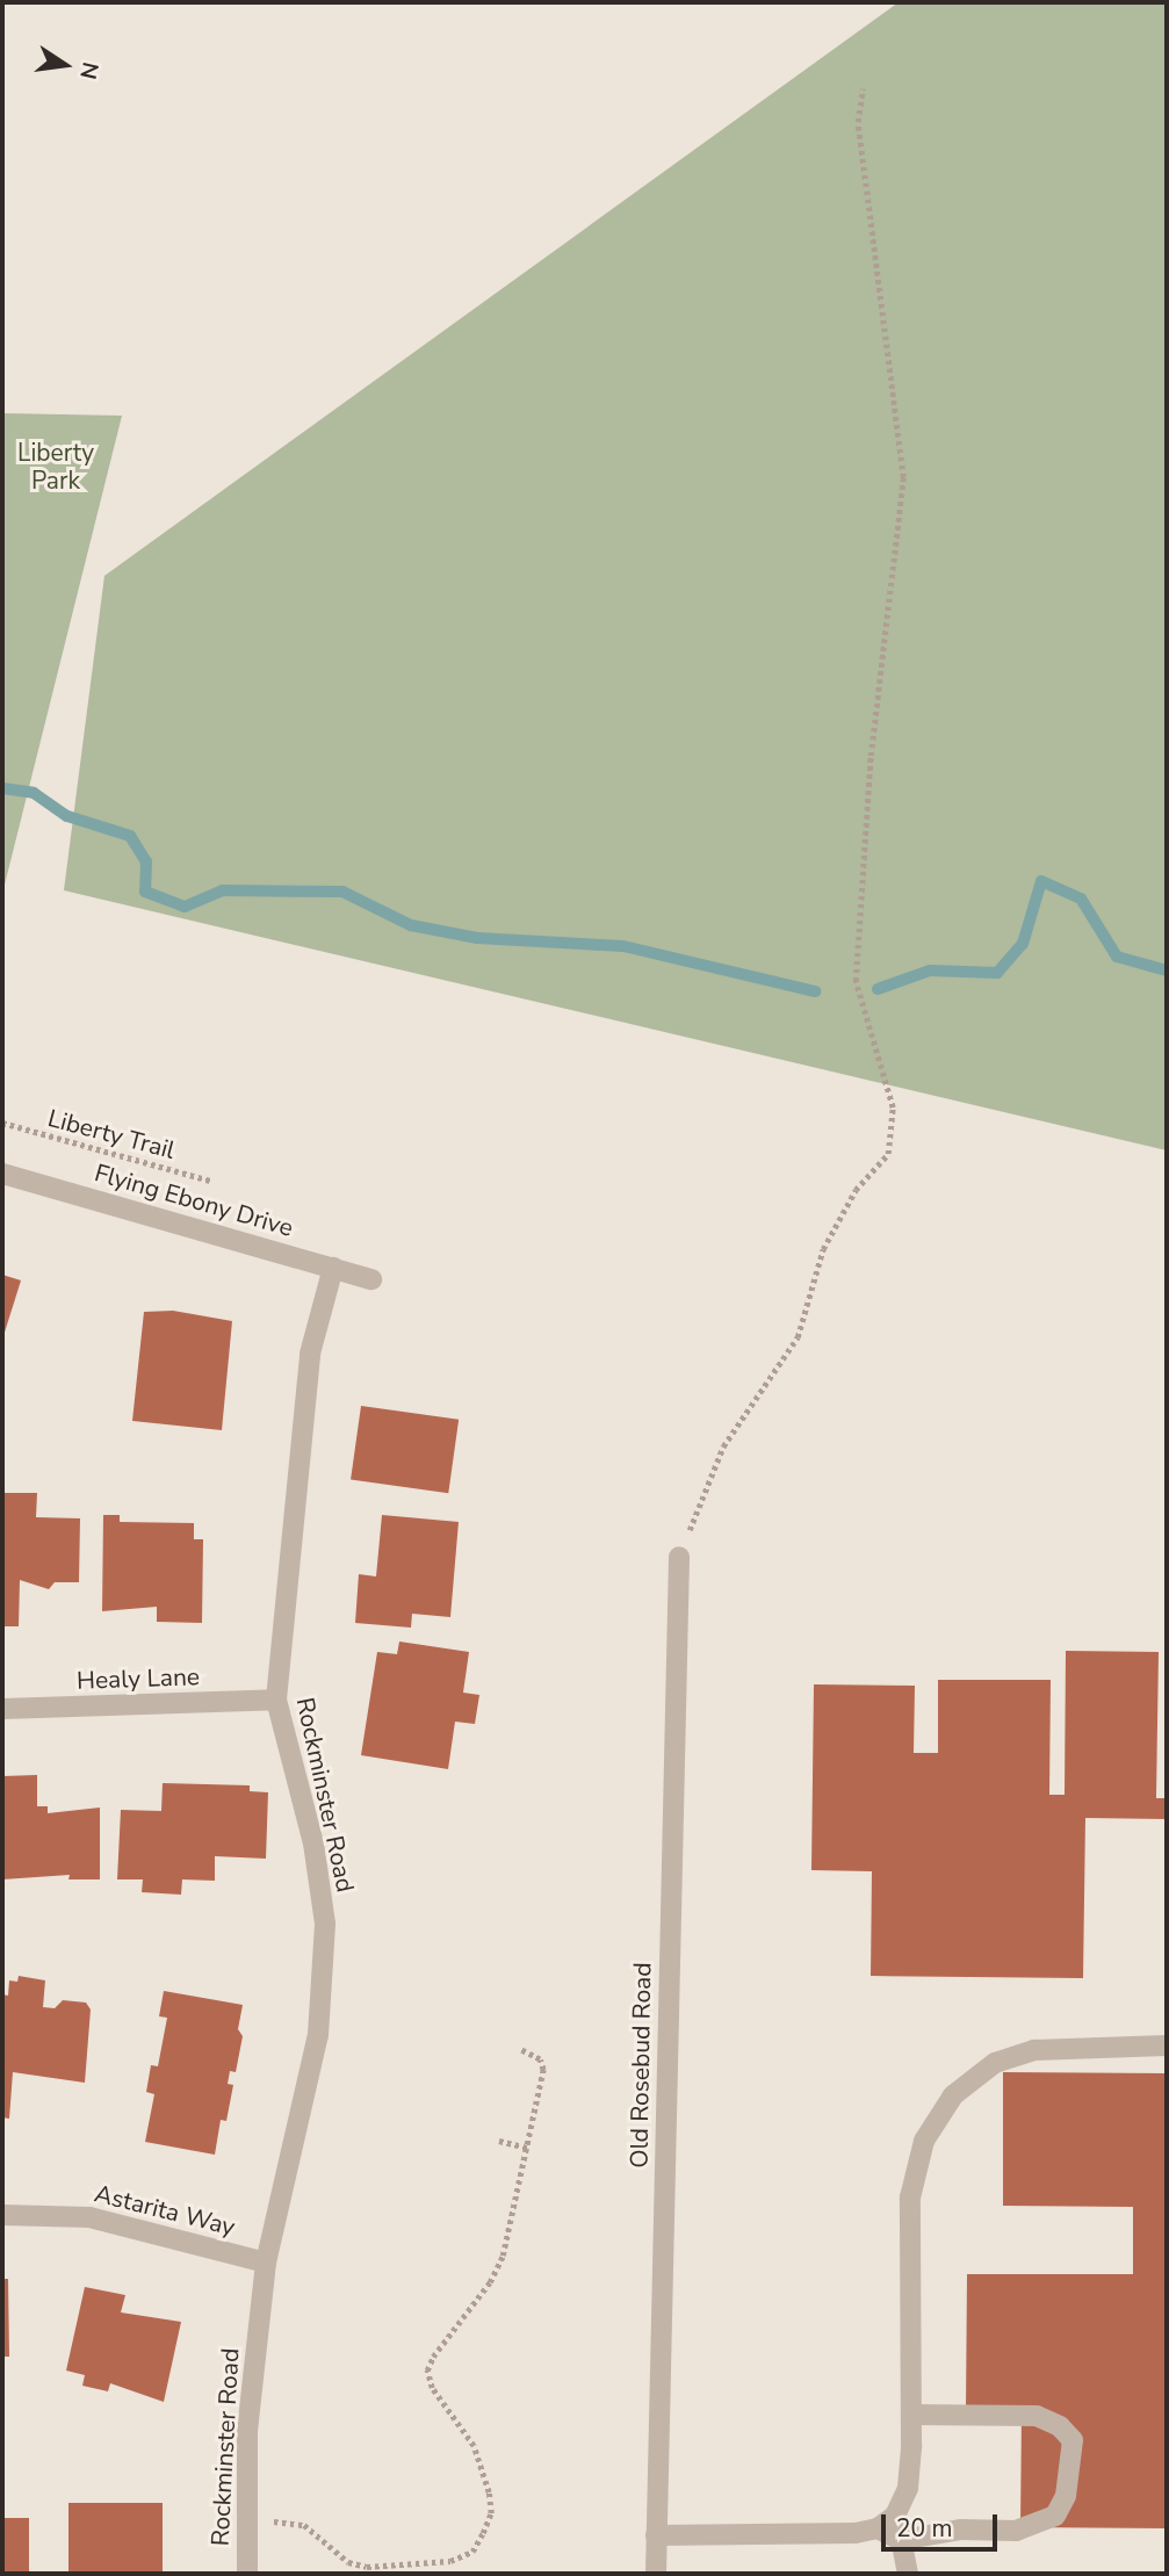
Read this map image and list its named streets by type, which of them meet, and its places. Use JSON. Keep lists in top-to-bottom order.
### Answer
{
  "streets": {
    "street": [
      "Flying Ebony Drive",
      "Healy Lane",
      "Rockminster Road",
      "Old Rosebud Road",
      "Astarita Way"
    ],
    "path": ["Liberty Trail"]
  },
  "crossings": [
    ["Flying Ebony Drive", "Rockminster Road"],
    ["Healy Lane", "Rockminster Road"],
    ["Rockminster Road", "Astarita Way"]
  ],
  "parks": ["Liberty Park"],
  "scale_bar": "20 m",
  "north": "right"
}
